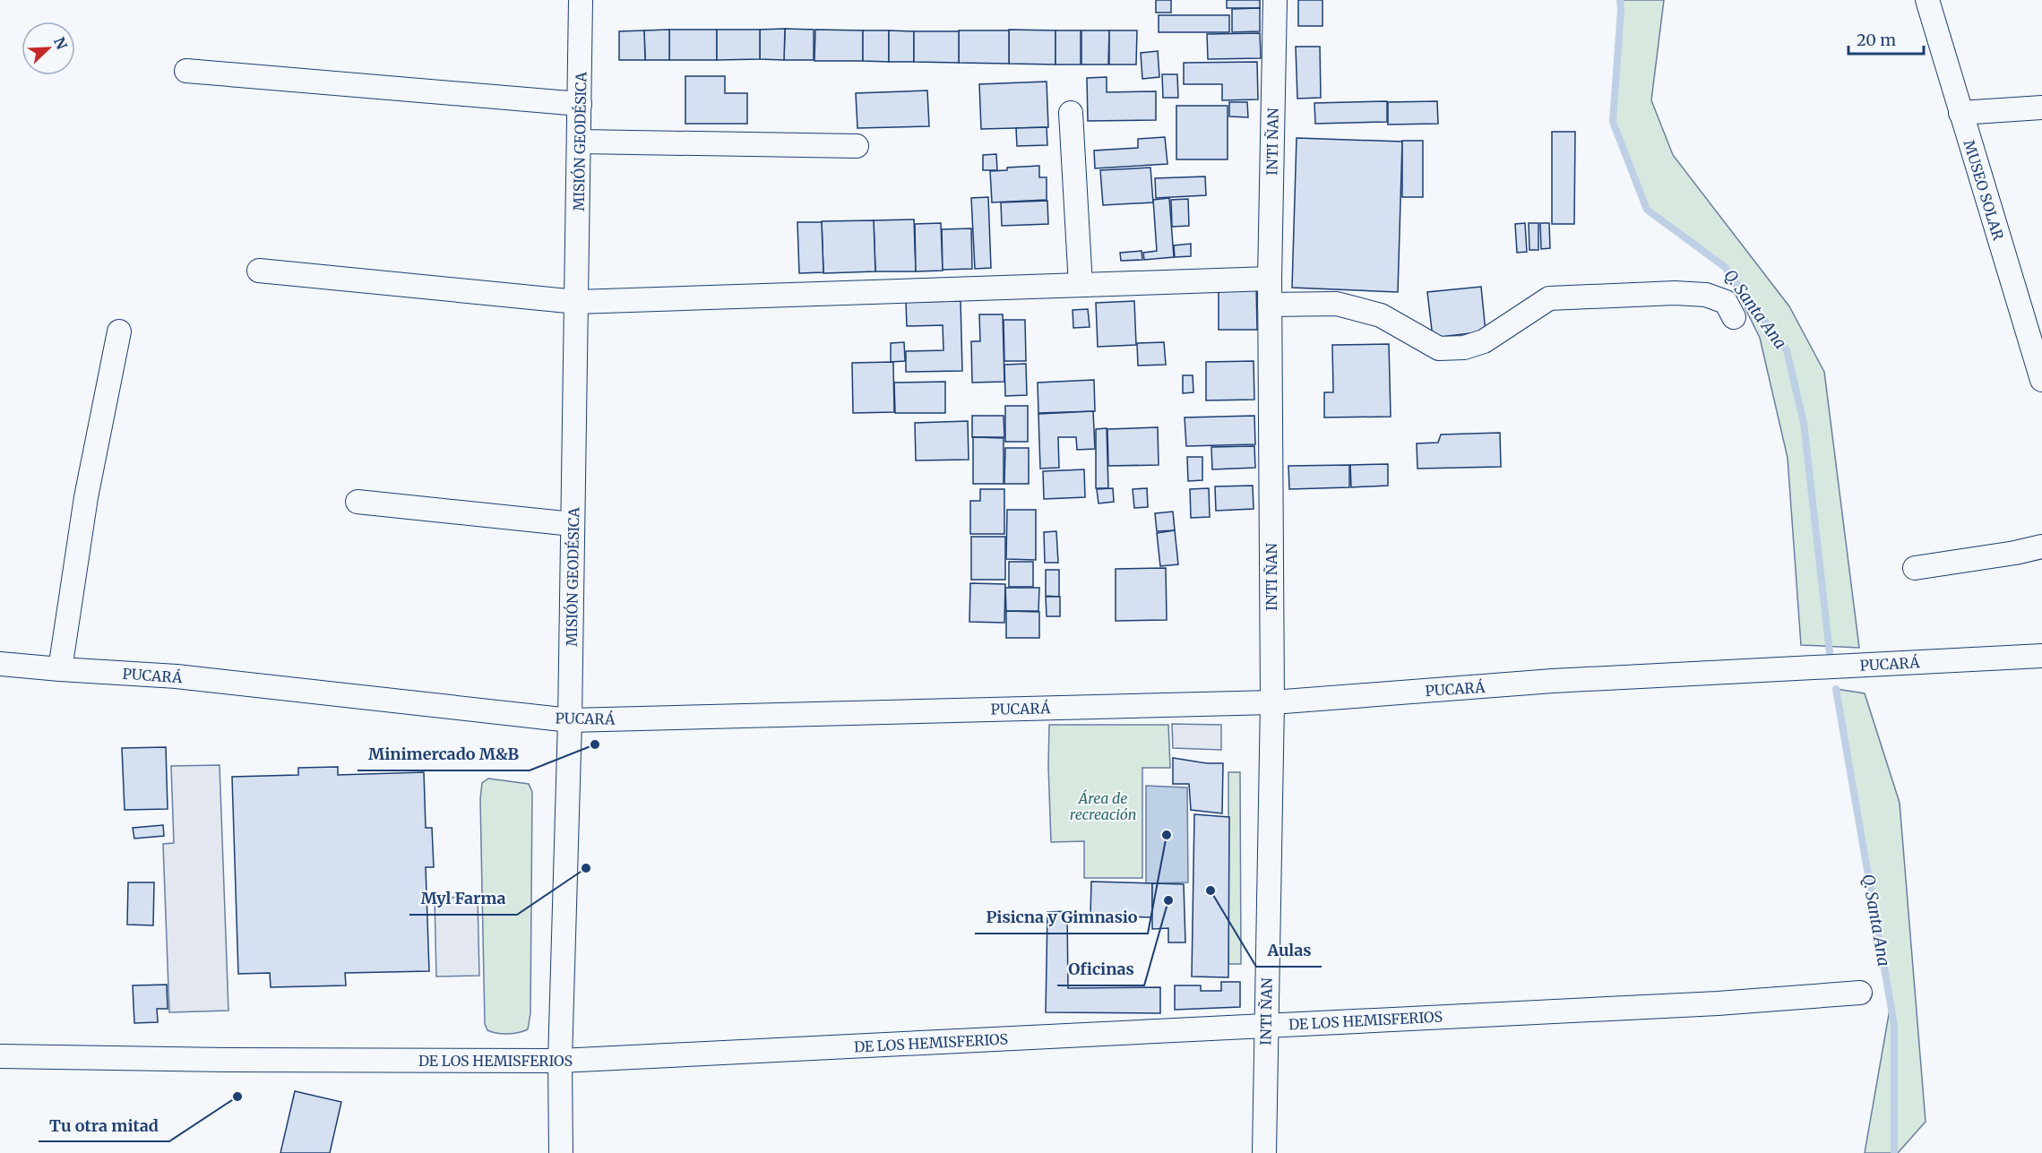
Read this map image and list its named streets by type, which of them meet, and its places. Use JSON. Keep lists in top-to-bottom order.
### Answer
{
  "streets": {
    "street": [
      "MISIÓN GEODÉSICA",
      "INTI ÑAN",
      "MUSEO SOLAR",
      "PUCARÁ",
      "DE LOS HEMISFERIOS"
    ]
  },
  "crossings": [
    ["MISIÓN GEODÉSICA", "PUCARÁ"],
    ["MISIÓN GEODÉSICA", "DE LOS HEMISFERIOS"],
    ["INTI ÑAN", "PUCARÁ"],
    ["INTI ÑAN", "DE LOS HEMISFERIOS"]
  ],
  "water": ["Q. Santa Ana"],
  "parks": ["Área de recreación"],
  "places": [
    "Minimercado M&B",
    "Pisicna y Gimnasio",
    "Myl Farma",
    "Aulas",
    "Oficinas",
    "Tu otra mitad"
  ],
  "scale_bar": "20 m",
  "north": "top right"
}
